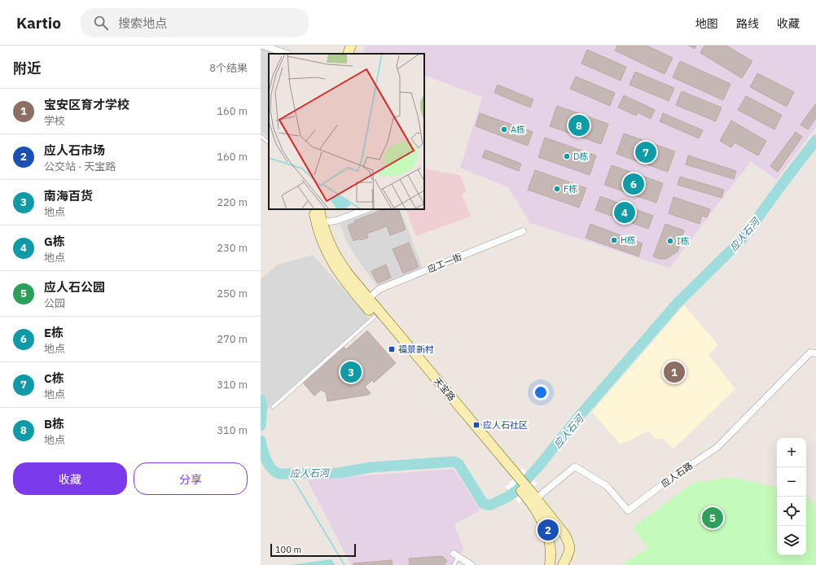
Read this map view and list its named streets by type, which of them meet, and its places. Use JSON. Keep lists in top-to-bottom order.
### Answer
{
  "streets": {
    "street": ["应工一街", "天宝路", "应人石路"]
  },
  "crossings": [
    ["应工一街", "天宝路"],
    ["天宝路", "应人石路"]
  ],
  "water": ["应人石河"],
  "places": {
    "other": [
      "A栋",
      "D栋",
      "F栋",
      "H栋",
      "I栋"
    ],
    "transit": ["福景新村", "应人石社区"]
  },
  "scale_bar": "100 m",
  "page": {
    "header": "Kartio",
    "search": "搜索地点",
    "nav": ["地图", "路线", "收藏"],
    "heading": ["附近", "8个结果"],
    "list": [
      {
        "mark": "1",
        "name": "宝安区育才学校",
        "note": "学校",
        "value": "160 m"
      },
      {
        "mark": "2",
        "name": "应人石市场",
        "note": "公交站 · 天宝路",
        "value": "160 m"
      },
      {
        "mark": "3",
        "name": "南海百货",
        "note": "地点",
        "value": "220 m"
      },
      {
        "mark": "4",
        "name": "G栋",
        "note": "地点",
        "value": "230 m"
      },
      {
        "mark": "5",
        "name": "应人石公园",
        "note": "公园",
        "value": "250 m"
      },
      {
        "mark": "6",
        "name": "E栋",
        "note": "地点",
        "value": "270 m"
      },
      {
        "mark": "7",
        "name": "C栋",
        "note": "地点",
        "value": "310 m"
      },
      {
        "mark": "8",
        "name": "B栋",
        "note": "地点",
        "value": "310 m"
      }
    ],
    "pins": [
      "8",
      "7",
      "6",
      "4",
      "1",
      "3",
      "5",
      "2"
    ],
    "map_buttons": ["+", "−"],
    "buttons": ["收藏", "分享"],
    "scale": "100 m"
  }
}
